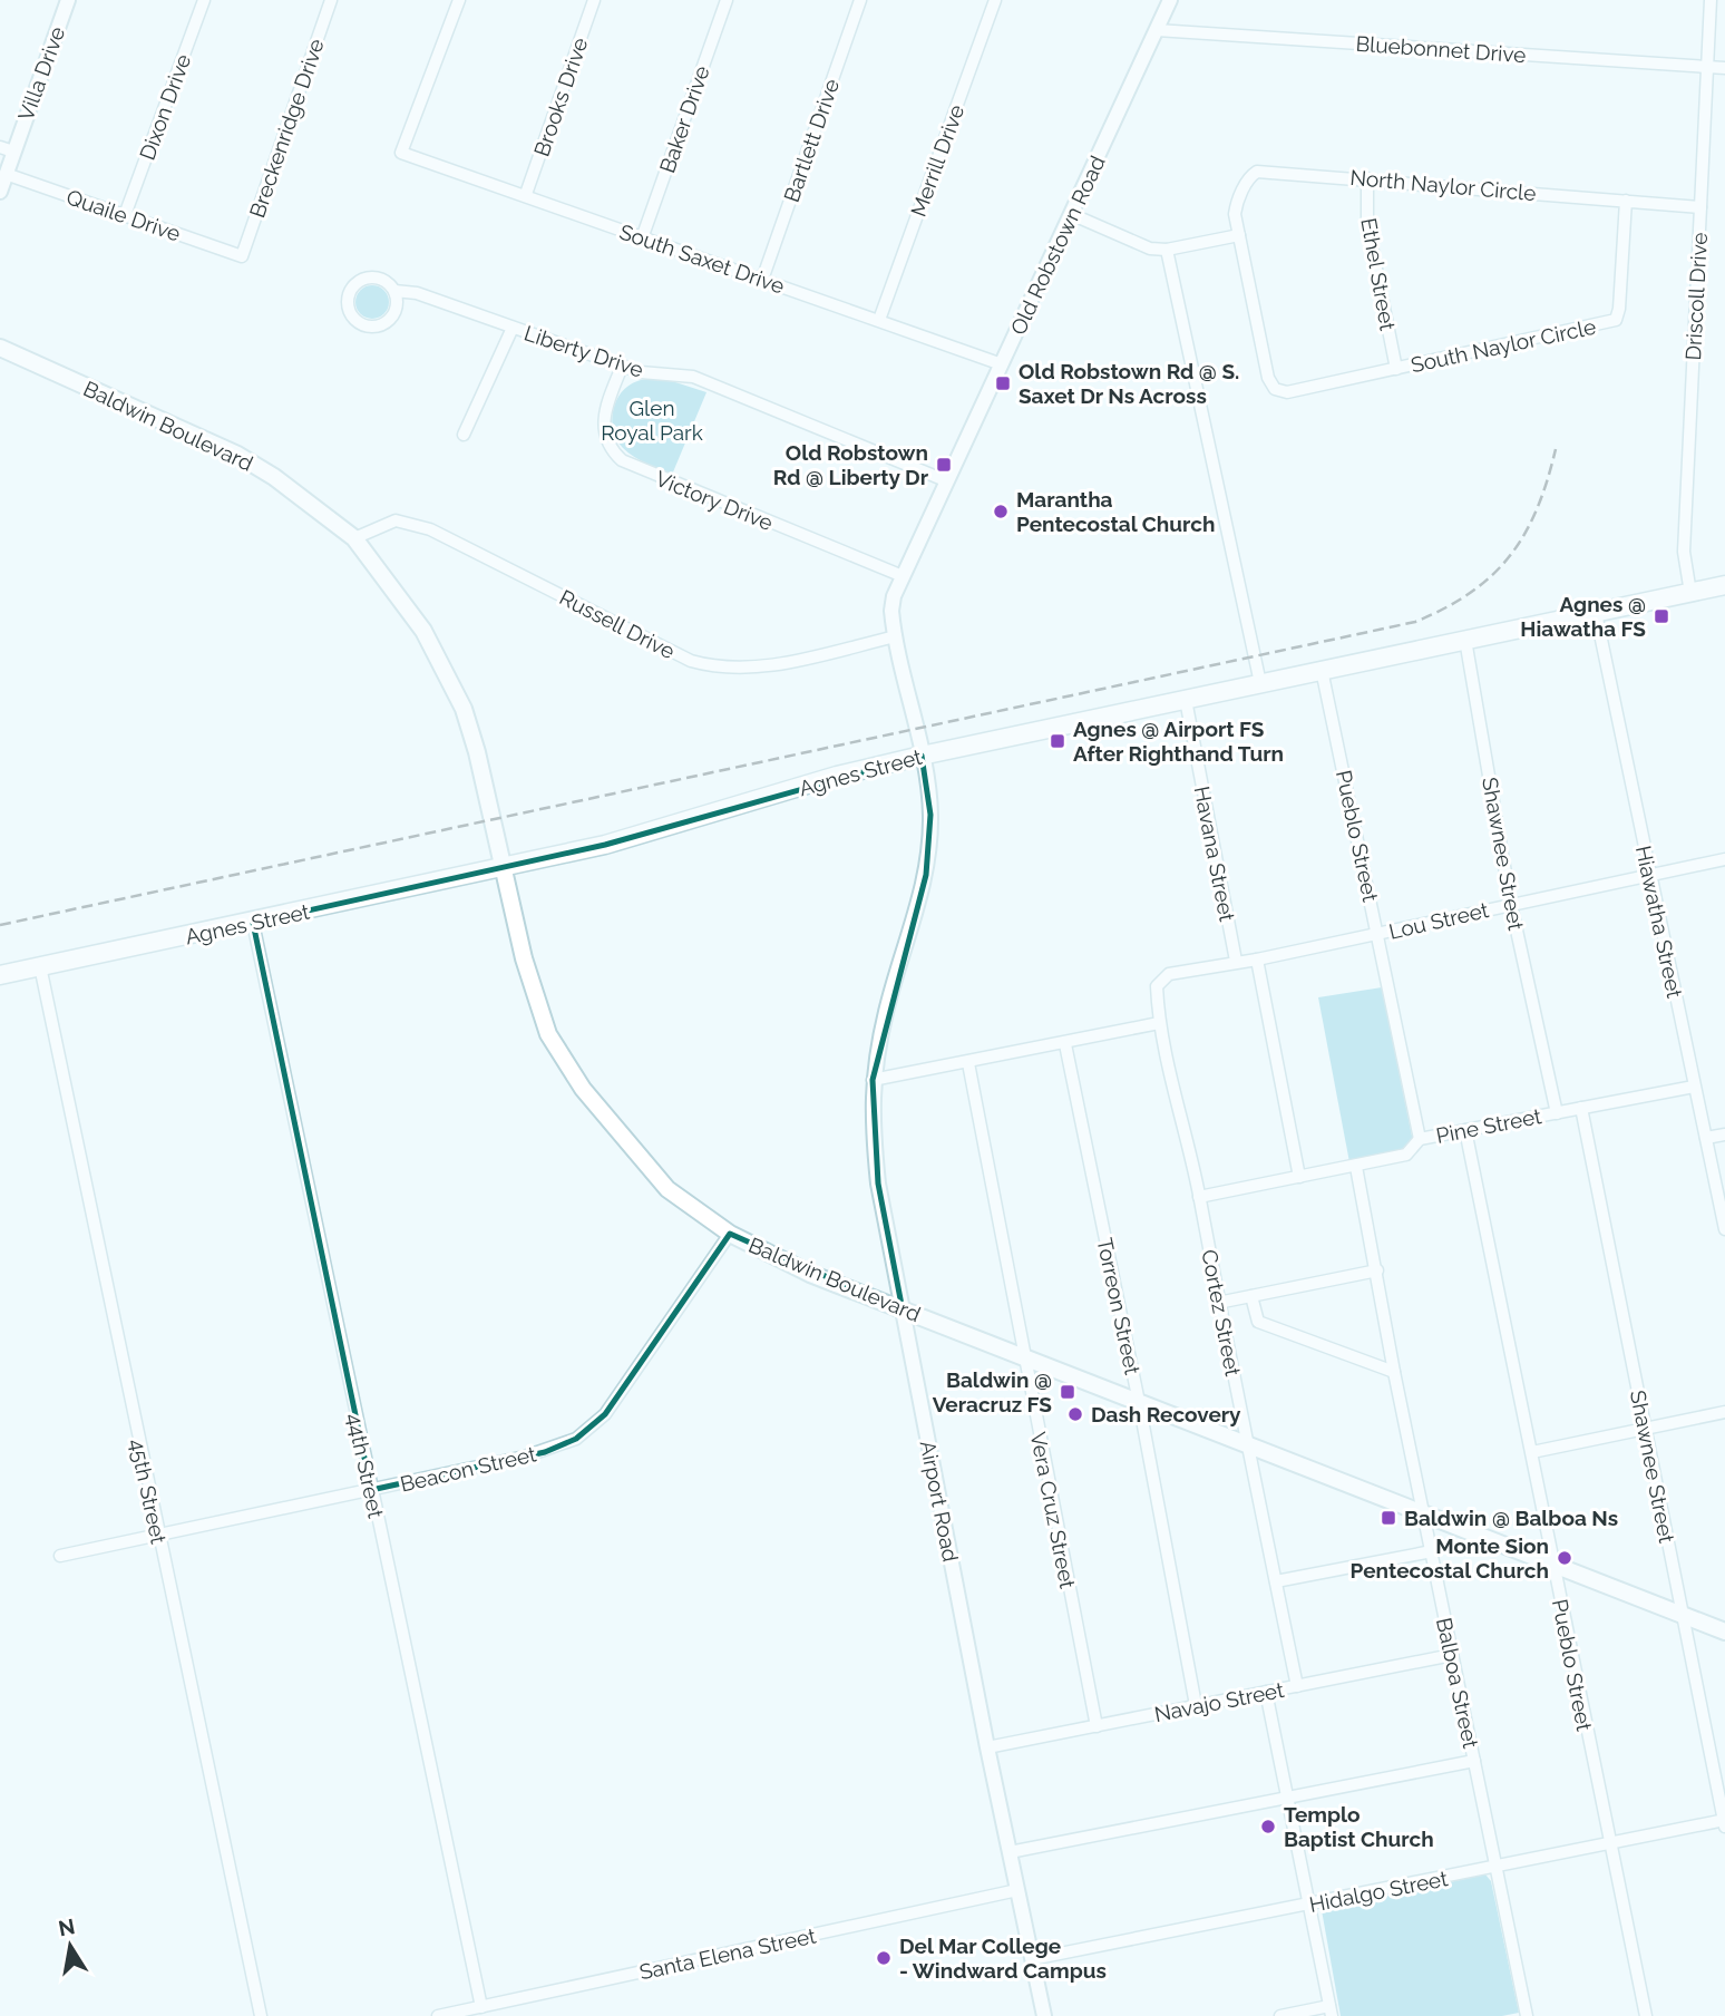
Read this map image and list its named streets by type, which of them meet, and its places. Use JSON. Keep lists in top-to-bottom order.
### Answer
{
  "streets": {
    "main road": ["Baldwin Boulevard", "Agnes Street"],
    "street": [
      "Bluebonnet Drive",
      "Villa Drive",
      "Brooks Drive",
      "Dixon Drive",
      "Baker Drive",
      "Breckenridge Drive",
      "Bartlett Drive",
      "Merrill Drive",
      "North Naylor Circle",
      "Quaile Drive",
      "Old Robstown Road",
      "South Saxet Drive",
      "Ethel Street",
      "Driscoll Drive",
      "South Naylor Circle",
      "Liberty Drive",
      "Victory Drive",
      "Russell Drive",
      "Pueblo Street",
      "Havana Street",
      "Shawnee Street",
      "Lou Street",
      "Hiawatha Street",
      "Pine Street",
      "Torreon Street",
      "Cortez Street",
      "44th Street",
      "Beacon Street",
      "45th Street",
      "Airport Road",
      "Vera Cruz Street",
      "Balboa Street",
      "Navajo Street",
      "Hidalgo Street",
      "Santa Elena Street"
    ]
  },
  "crossings": [
    ["Bluebonnet Drive", "Old Robstown Road"],
    ["Bluebonnet Drive", "Driscoll Drive"],
    ["Villa Drive", "Quaile Drive"],
    ["Brooks Drive", "South Saxet Drive"],
    ["Dixon Drive", "Quaile Drive"],
    ["Baker Drive", "South Saxet Drive"],
    ["Breckenridge Drive", "Quaile Drive"],
    ["Bartlett Drive", "South Saxet Drive"],
    ["Merrill Drive", "South Saxet Drive"],
    ["North Naylor Circle", "Ethel Street"],
    ["North Naylor Circle", "Driscoll Drive"],
    ["North Naylor Circle", "South Naylor Circle"],
    ["Old Robstown Road", "South Saxet Drive"],
    ["Old Robstown Road", "Liberty Drive"],
    ["Old Robstown Road", "Victory Drive"],
    ["Old Robstown Road", "Russell Drive"],
    ["Old Robstown Road", "Agnes Street"],
    ["Old Robstown Road", "Airport Road"],
    ["Ethel Street", "South Naylor Circle"],
    ["Driscoll Drive", "Agnes Street"],
    ["Liberty Drive", "Victory Drive"],
    ["Baldwin Boulevard", "Russell Drive"],
    ["Baldwin Boulevard", "Agnes Street"],
    ["Baldwin Boulevard", "Pueblo Street"],
    ["Baldwin Boulevard", "Shawnee Street"],
    ["Baldwin Boulevard", "Torreon Street"],
    ["Baldwin Boulevard", "Cortez Street"],
    ["Baldwin Boulevard", "Beacon Street"],
    ["Baldwin Boulevard", "Airport Road"],
    ["Baldwin Boulevard", "Vera Cruz Street"],
    ["Baldwin Boulevard", "Balboa Street"],
    ["Agnes Street", "Pueblo Street"],
    ["Agnes Street", "Havana Street"],
    ["Agnes Street", "Shawnee Street"],
    ["Agnes Street", "Hiawatha Street"],
    ["Agnes Street", "44th Street"],
    ["Agnes Street", "45th Street"],
    ["Agnes Street", "Airport Road"],
    ["Pueblo Street", "Lou Street"],
    ["Pueblo Street", "Pine Street"],
    ["Pueblo Street", "Hidalgo Street"],
    ["Havana Street", "Lou Street"],
    ["Shawnee Street", "Lou Street"],
    ["Shawnee Street", "Pine Street"],
    ["Shawnee Street", "Hidalgo Street"],
    ["Lou Street", "Hiawatha Street"],
    ["Lou Street", "Cortez Street"],
    ["Hiawatha Street", "Pine Street"],
    ["Pine Street", "Cortez Street"],
    ["Pine Street", "Balboa Street"],
    ["Torreon Street", "Navajo Street"],
    ["Cortez Street", "Navajo Street"],
    ["44th Street", "Beacon Street"],
    ["44th Street", "Santa Elena Street"],
    ["Beacon Street", "45th Street"],
    ["Airport Road", "Navajo Street"],
    ["Airport Road", "Hidalgo Street"],
    ["Airport Road", "Santa Elena Street"],
    ["Vera Cruz Street", "Navajo Street"],
    ["Balboa Street", "Navajo Street"],
    ["Balboa Street", "Hidalgo Street"]
  ],
  "parks": ["Glen Royal Park"],
  "places": {
    "transit": [
      "Old Robstown Rd @ S. Saxet Dr Ns Across",
      "Old Robstown Rd @ Liberty Dr",
      "Agnes @ Hiawatha FS",
      "Agnes @ Airport FS After Righthand Turn",
      "Baldwin @ Veracruz FS",
      "Baldwin @ Balboa Ns"
    ],
    "other": [
      "Marantha Pentecostal Church",
      "Dash Recovery",
      "Monte Sion Pentecostal Church",
      "Templo Baptist Church",
      "Del Mar College - Windward Campus"
    ]
  },
  "north": "top"
}
